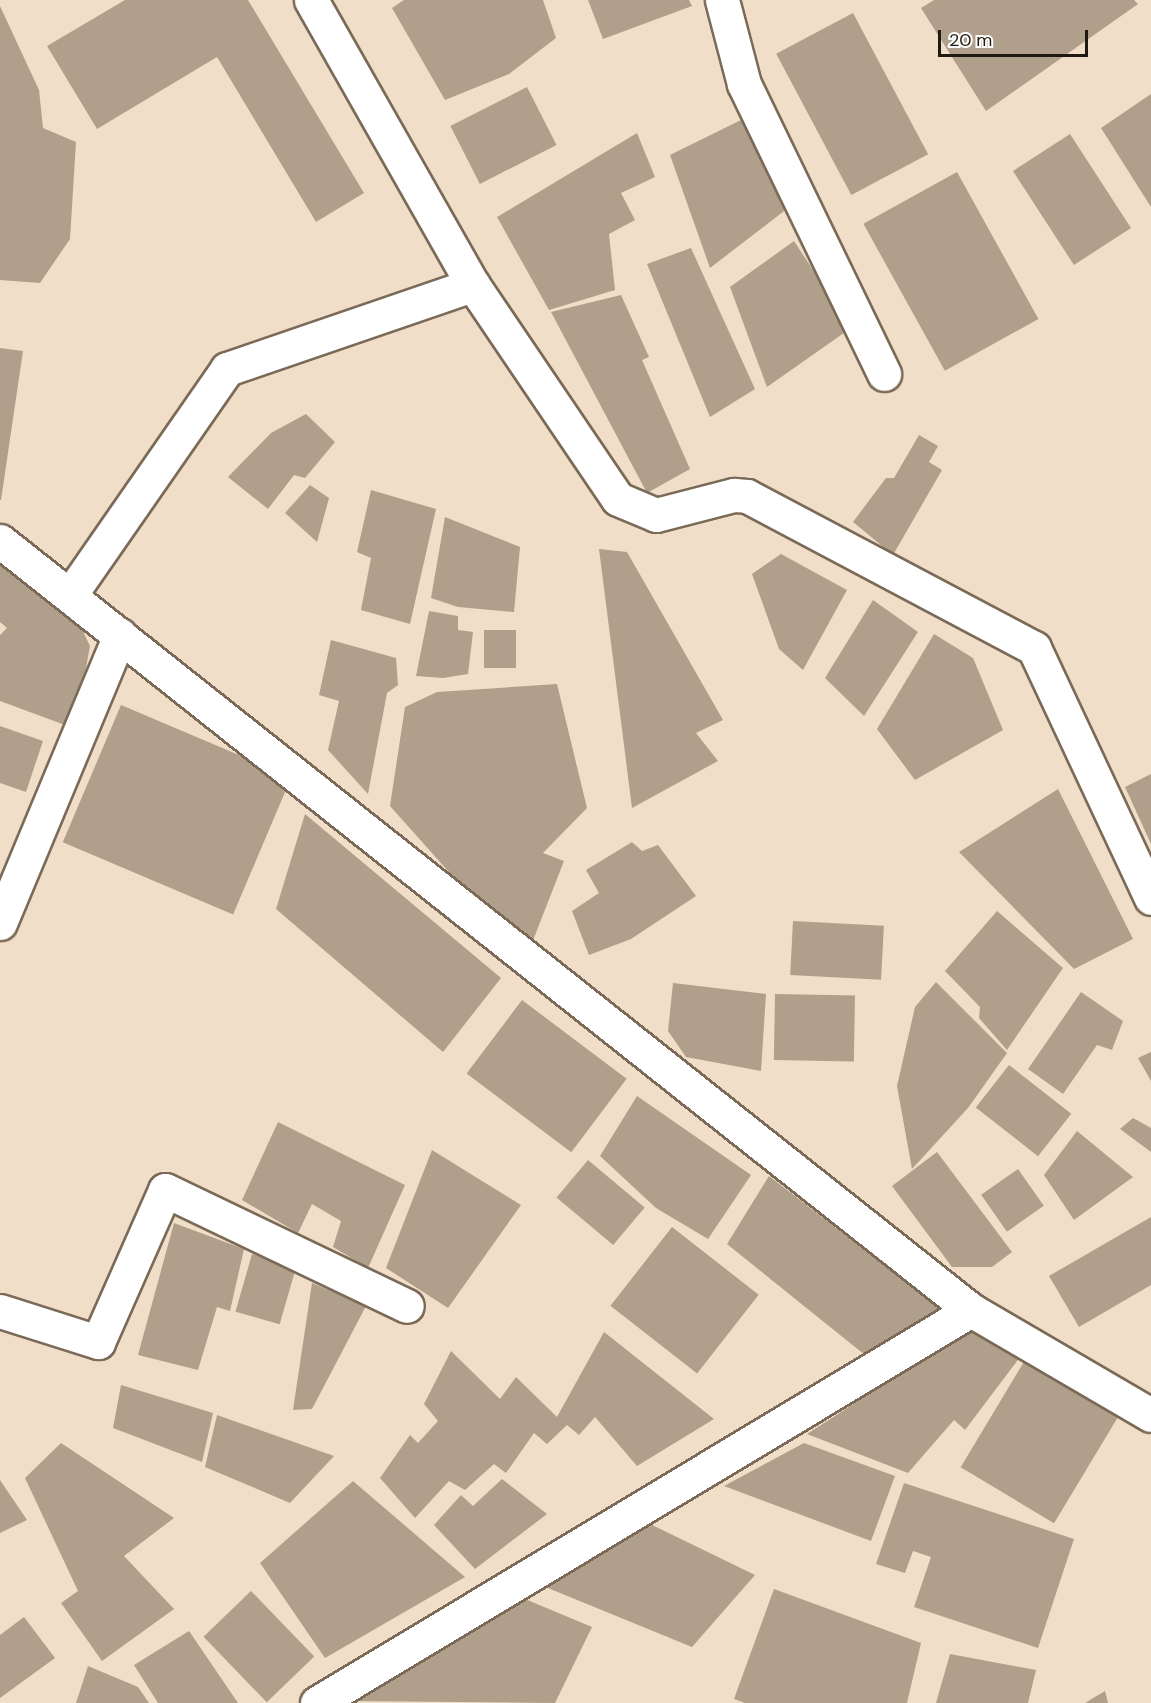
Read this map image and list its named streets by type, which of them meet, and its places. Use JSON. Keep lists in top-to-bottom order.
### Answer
{
  "scale_bar": "20 m"
}
